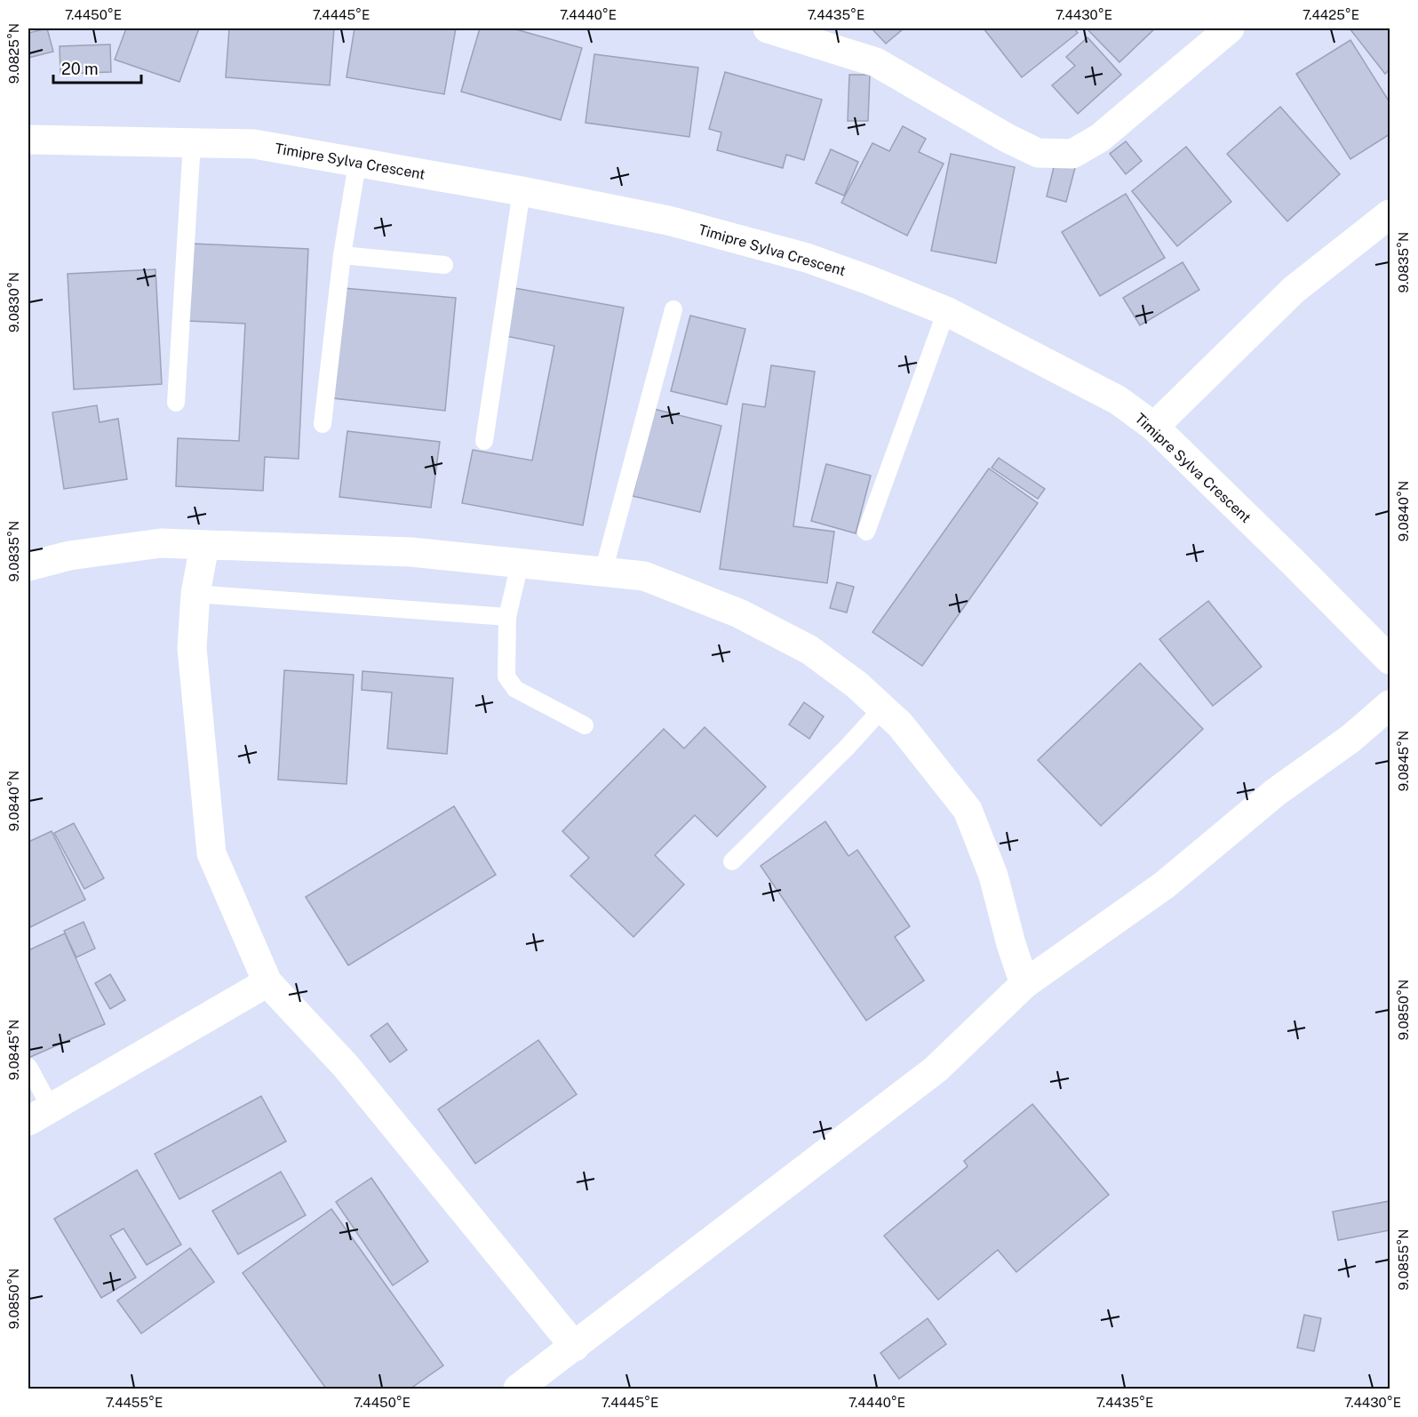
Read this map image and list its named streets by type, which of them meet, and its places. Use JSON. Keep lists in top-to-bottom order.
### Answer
{
  "streets": {
    "street": ["Timipre Sylva Crescent"]
  },
  "scale_bar": "20 m",
  "coordinates": [
    "7.4450°E",
    "7.4445°E",
    "7.4440°E",
    "7.4435°E",
    "7.4430°E",
    "7.4425°E",
    "9.0825°N",
    "9.0835°N",
    "9.0830°N",
    "9.0840°N",
    "9.0845°N",
    "9.0850°N",
    "9.0855°N",
    "7.4455°E"
  ]
}
